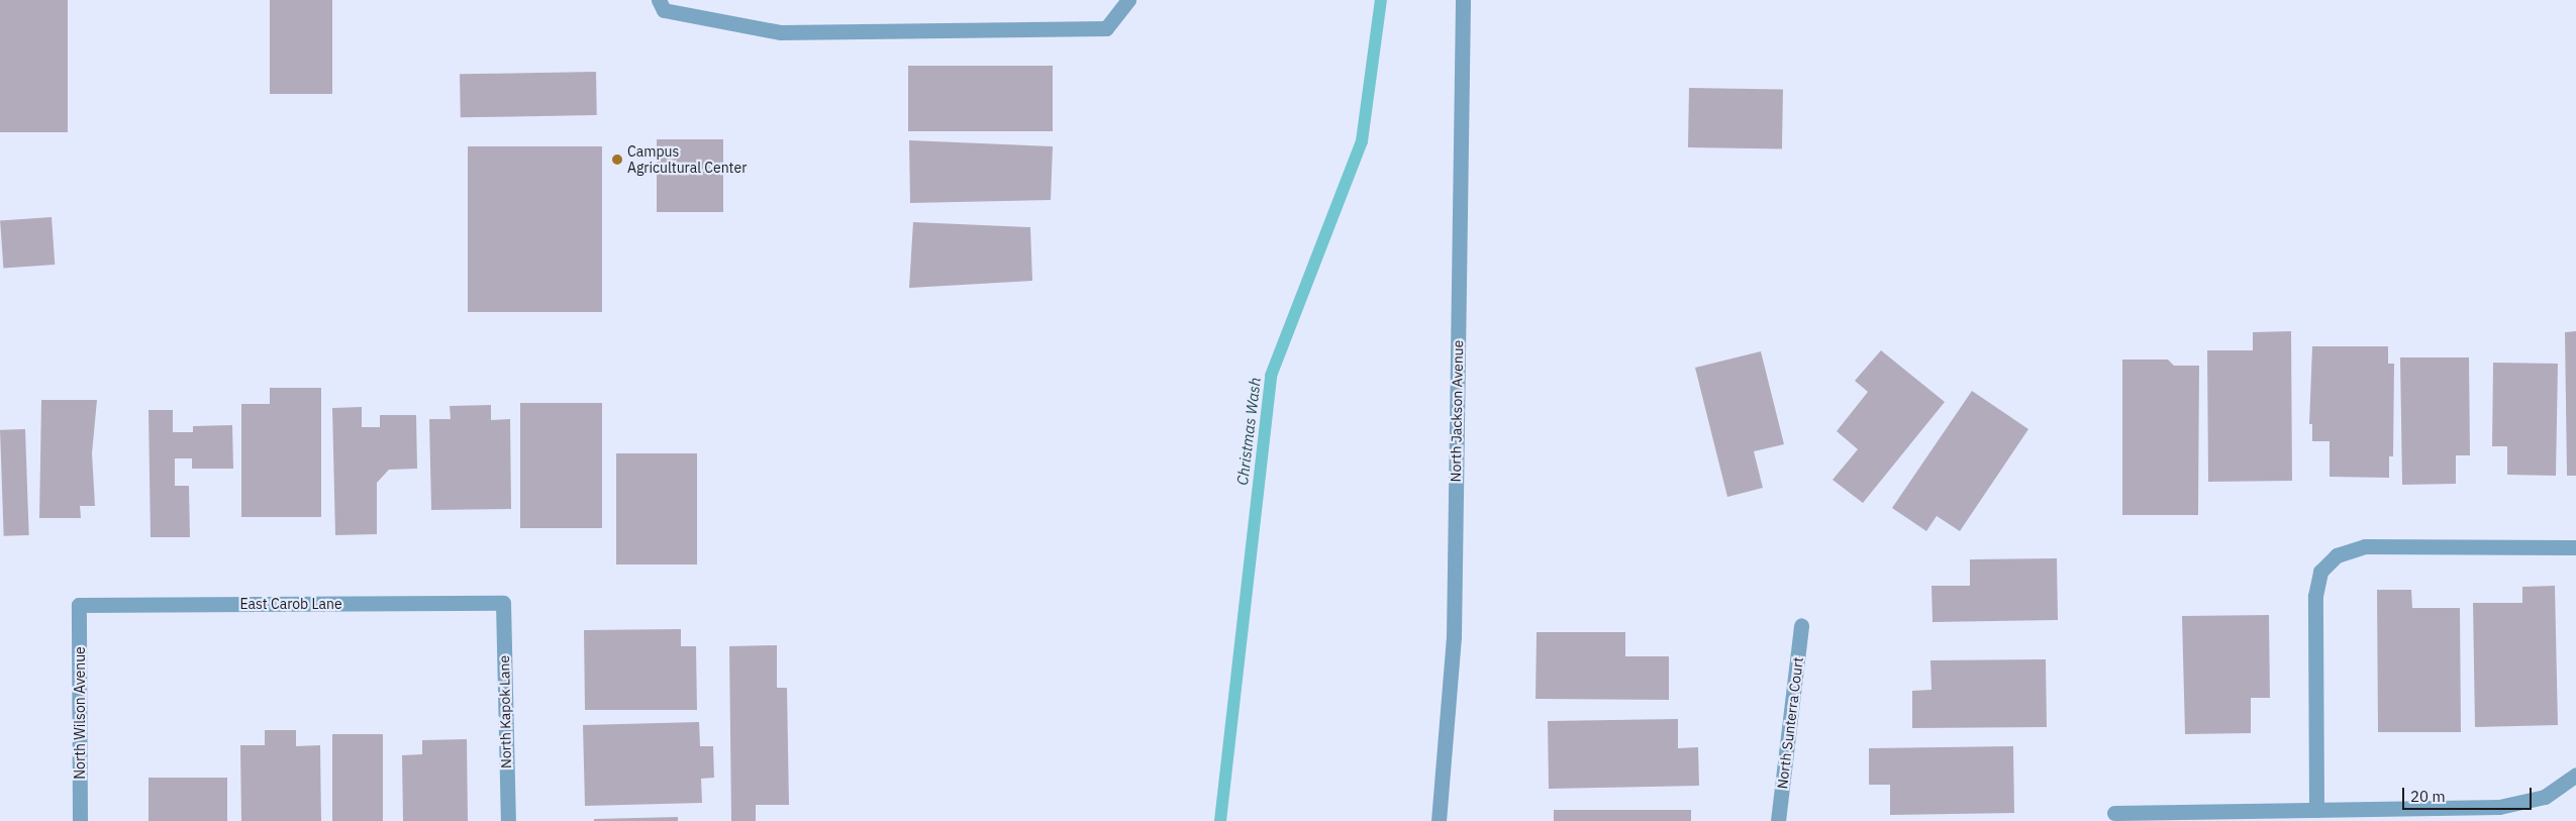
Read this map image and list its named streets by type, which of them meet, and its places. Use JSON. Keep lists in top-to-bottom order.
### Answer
{
  "streets": {
    "street": [
      "North Jackson Avenue",
      "East Carob Lane",
      "North Kapok Lane",
      "North Wilson Avenue",
      "North Sunterra Court"
    ]
  },
  "crossings": [
    ["East Carob Lane", "North Kapok Lane"],
    ["East Carob Lane", "North Wilson Avenue"]
  ],
  "water": ["Christmas Wash"],
  "places": ["Campus Agricultural Center"],
  "scale_bar": "20 m"
}
